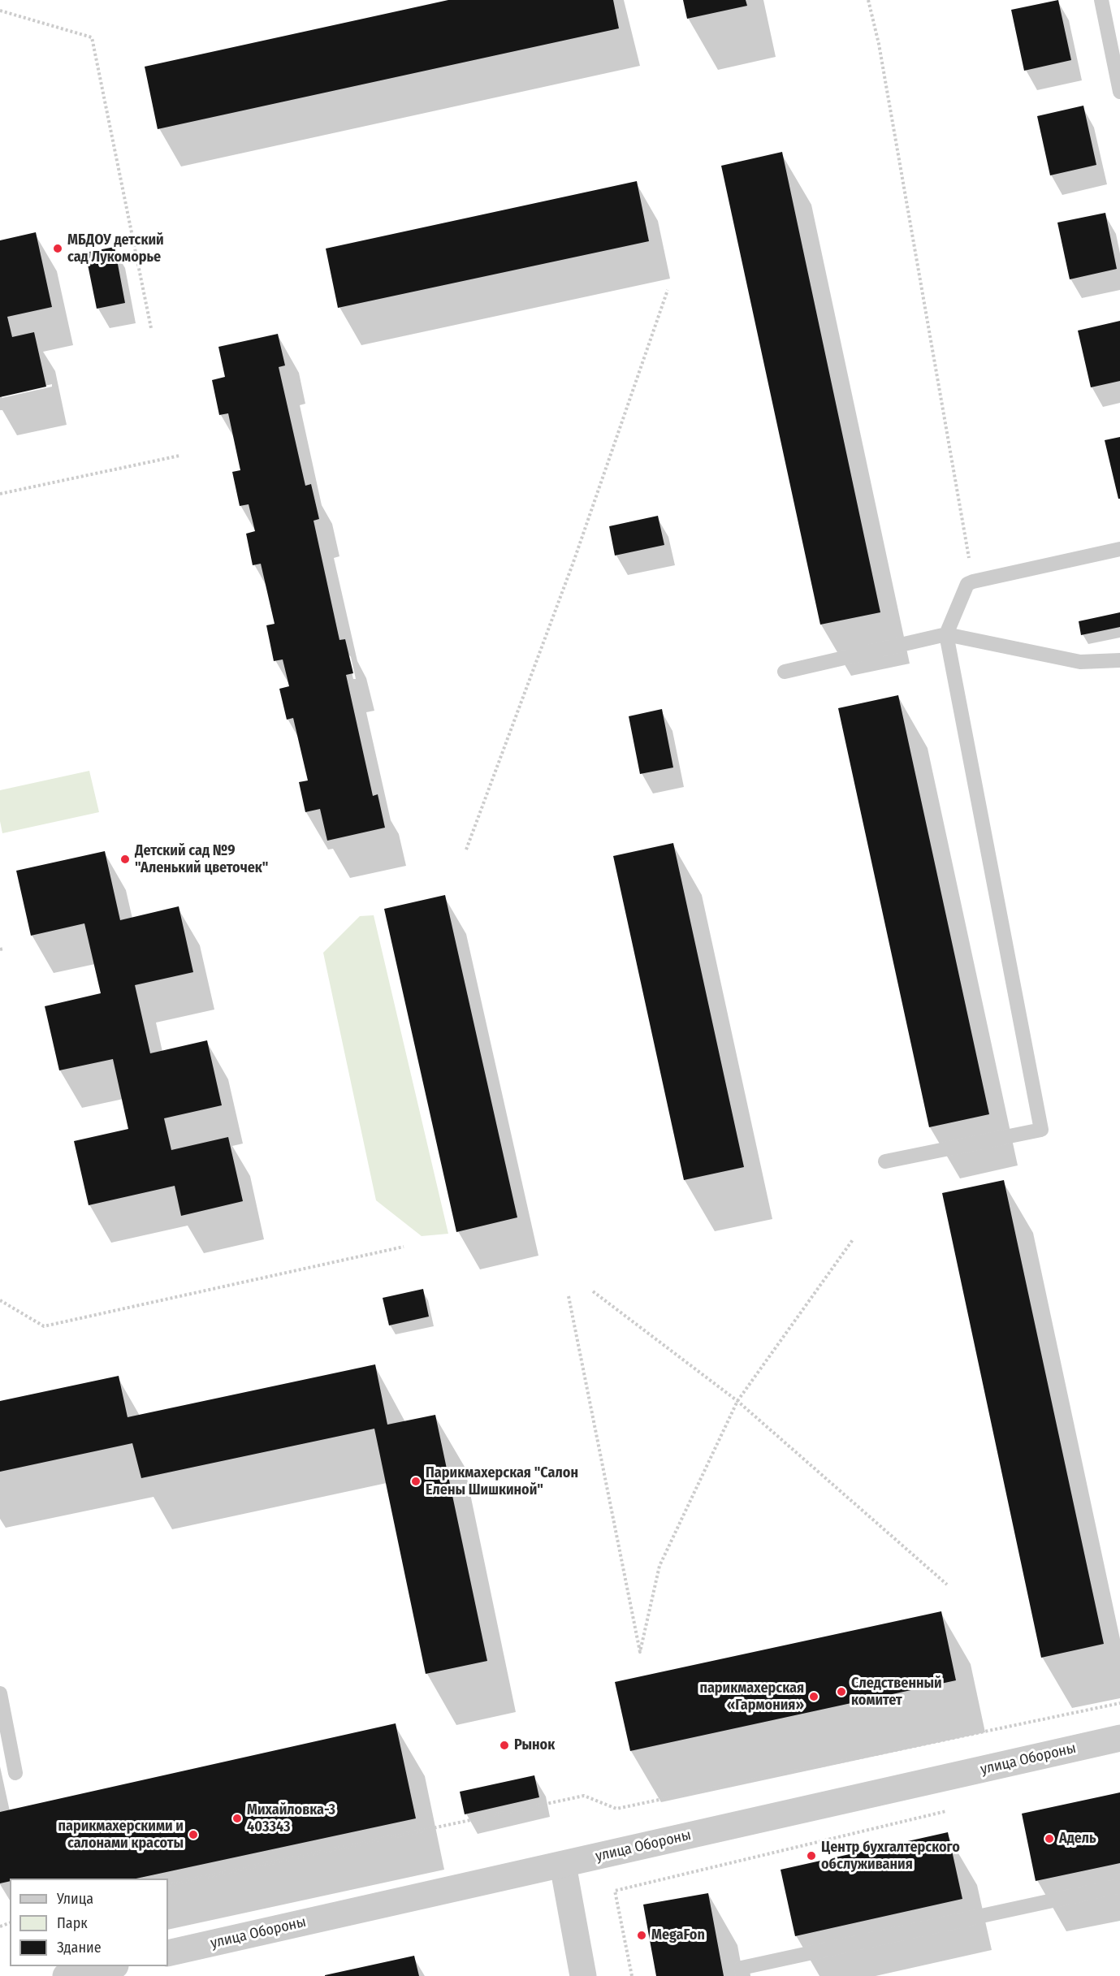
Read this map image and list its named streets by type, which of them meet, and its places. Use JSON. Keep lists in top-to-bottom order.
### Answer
{
  "streets": {
    "street": ["улица Обороны"]
  },
  "places": [
    "МБДОУ детский сад Лукоморье",
    "Детский сад №9 \"Аленький цветочек\"",
    "Парикмахерская \"Салон Елены Шишкиной\"",
    "Следственный комитет",
    "парикмахерская «Гармония»",
    "Рынок",
    "Михайловка-3 403343",
    "парикмахерскими и салонами красоты",
    "Адель",
    "Центр бухгалтерского обслуживания",
    "MegaFon"
  ],
  "legend": ["Улица", "Парк", "Здание"]
}
